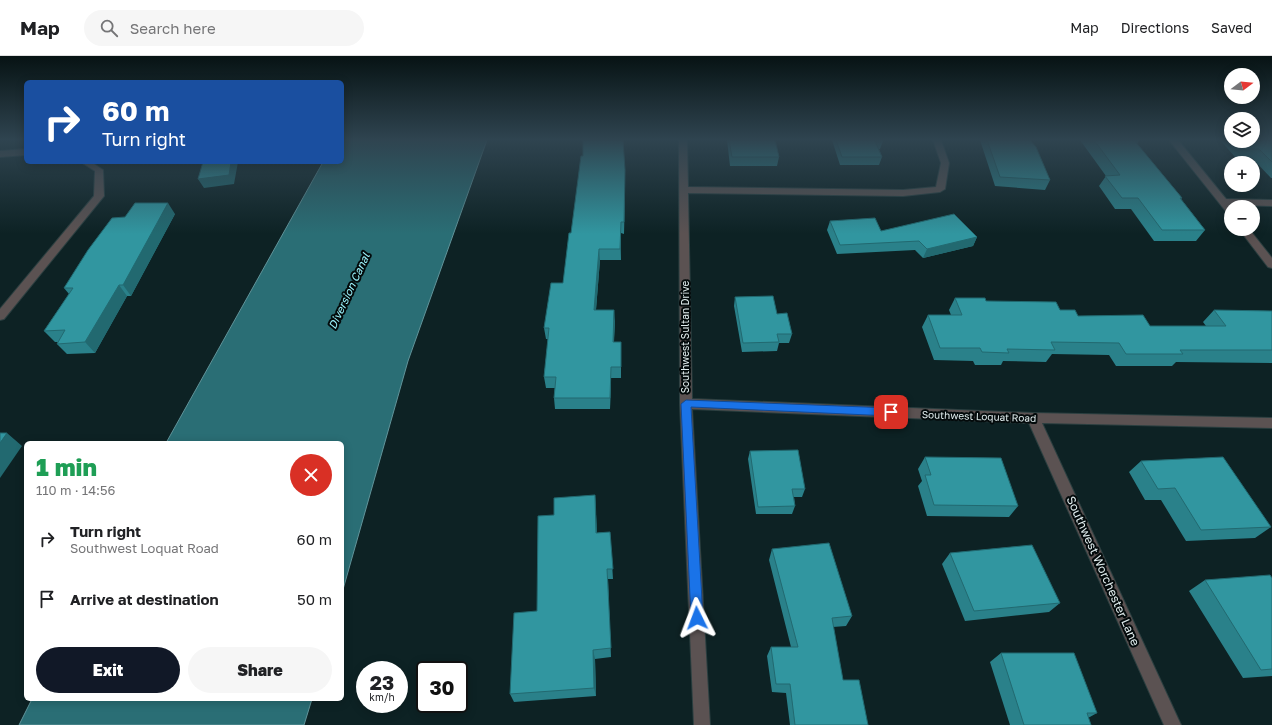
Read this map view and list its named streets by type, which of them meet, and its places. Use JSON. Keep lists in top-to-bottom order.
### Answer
{
  "streets": {
    "street": ["Southwest Sultan Drive", "Southwest Loquat Road", "Southwest Worchester Lane"]
  },
  "crossings": [
    ["Southwest Sultan Drive", "Southwest Loquat Road"],
    ["Southwest Loquat Road", "Southwest Worchester Lane"]
  ],
  "water": ["Diversion Canal"],
  "north": "right",
  "page": {
    "header": "Map",
    "search": "Search here",
    "nav": ["Map", "Directions", "Saved"],
    "map_buttons": ["+", "−"],
    "turn": ["60 m", "Turn right"],
    "heading": ["1 min", "110 m · 14:56"],
    "list": [
      {
        "name": "Turn right",
        "note": "Southwest Loquat Road",
        "value": "60 m"
      },
      {
        "name": "Arrive at destination",
        "value": "50 m"
      }
    ],
    "buttons": ["Exit", "Share"],
    "speed": "23 km/h",
    "limit": "30"
  }
}
